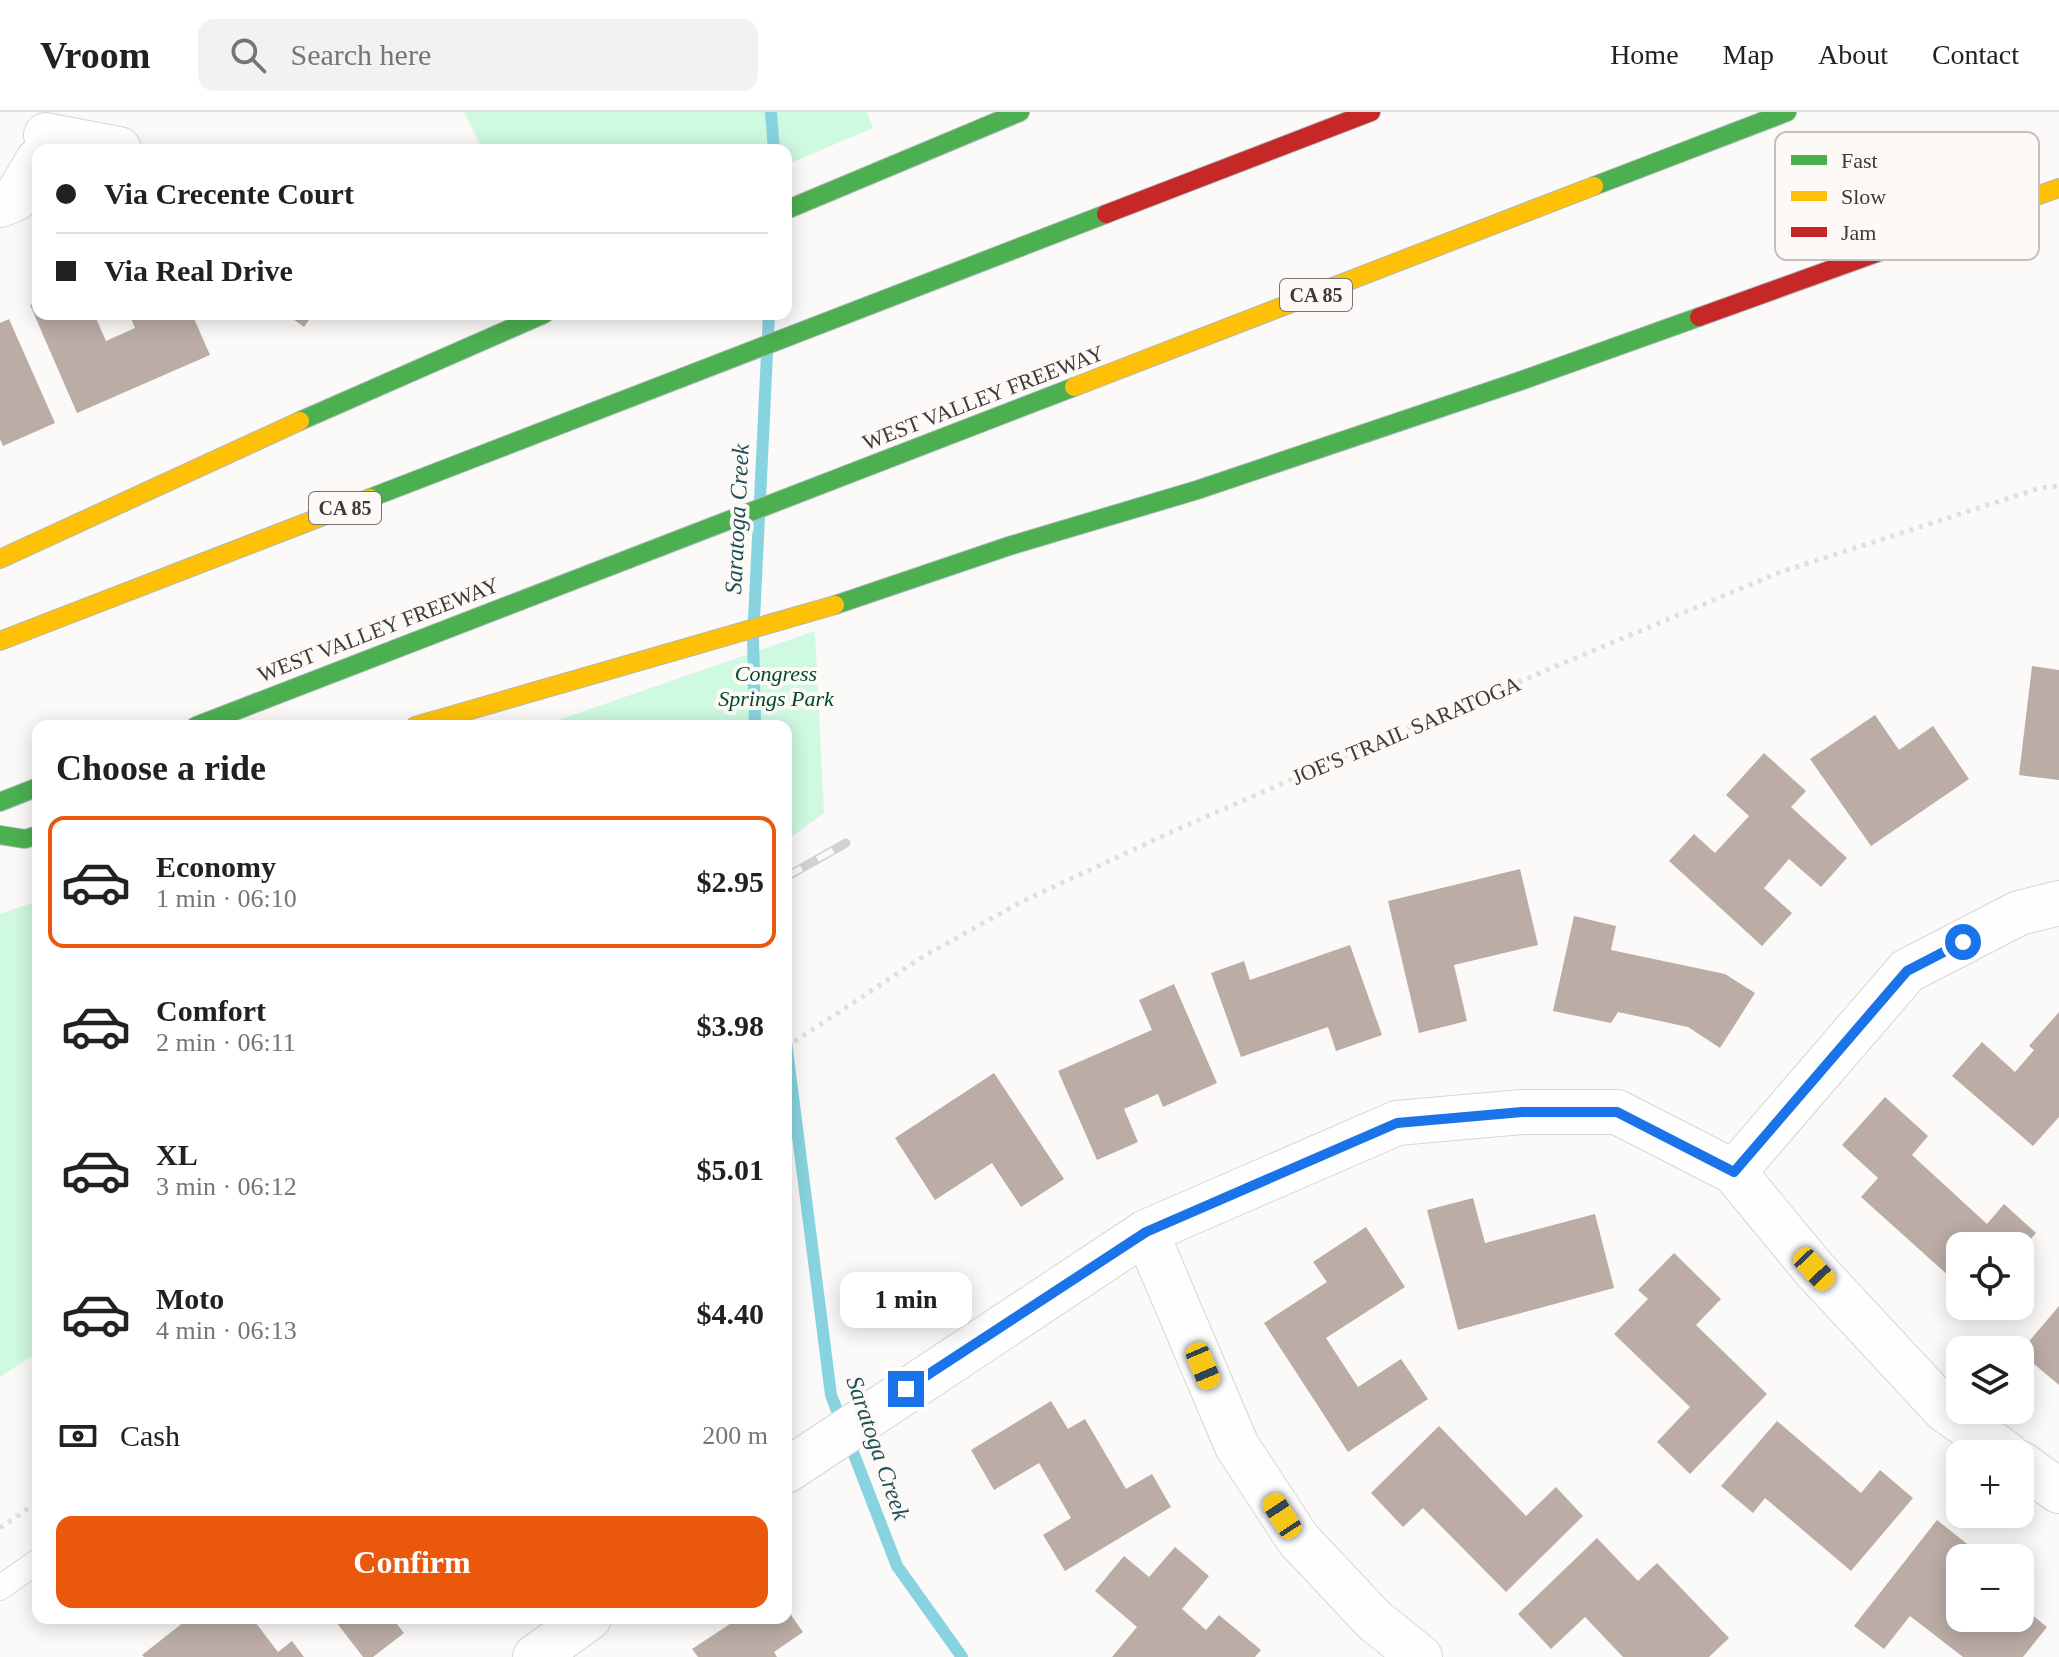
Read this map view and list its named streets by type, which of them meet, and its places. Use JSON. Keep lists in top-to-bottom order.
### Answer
{
  "streets": {
    "highway": ["CA 85", "WEST VALLEY FREEWAY"],
    "path": ["JOE'S TRAIL SARATOGA"]
  },
  "water": ["Saratoga Creek"],
  "parks": ["Congress Springs Park"],
  "legend": ["Fast", "Slow", "Jam"],
  "page": {
    "header": "Vroom",
    "search": "Search here",
    "nav": [
      "Home",
      "Map",
      "About",
      "Contact"
    ],
    "banner": ["Via Crecente Court", "Via Real Drive"],
    "heading": "Choose a ride",
    "list": [
      {
        "name": "Economy",
        "note": "1 min · 06:10",
        "value": "$2.95"
      },
      {
        "name": "Comfort",
        "note": "2 min · 06:11",
        "value": "$3.98"
      },
      {
        "name": "XL",
        "note": "3 min · 06:12",
        "value": "$5.01"
      },
      {
        "name": "Moto",
        "note": "4 min · 06:13",
        "value": "$4.40"
      }
    ],
    "map_buttons": ["+", "−"],
    "bubble": "1 min",
    "pay": ["Cash", "200 m"],
    "buttons": "Confirm"
  }
}
